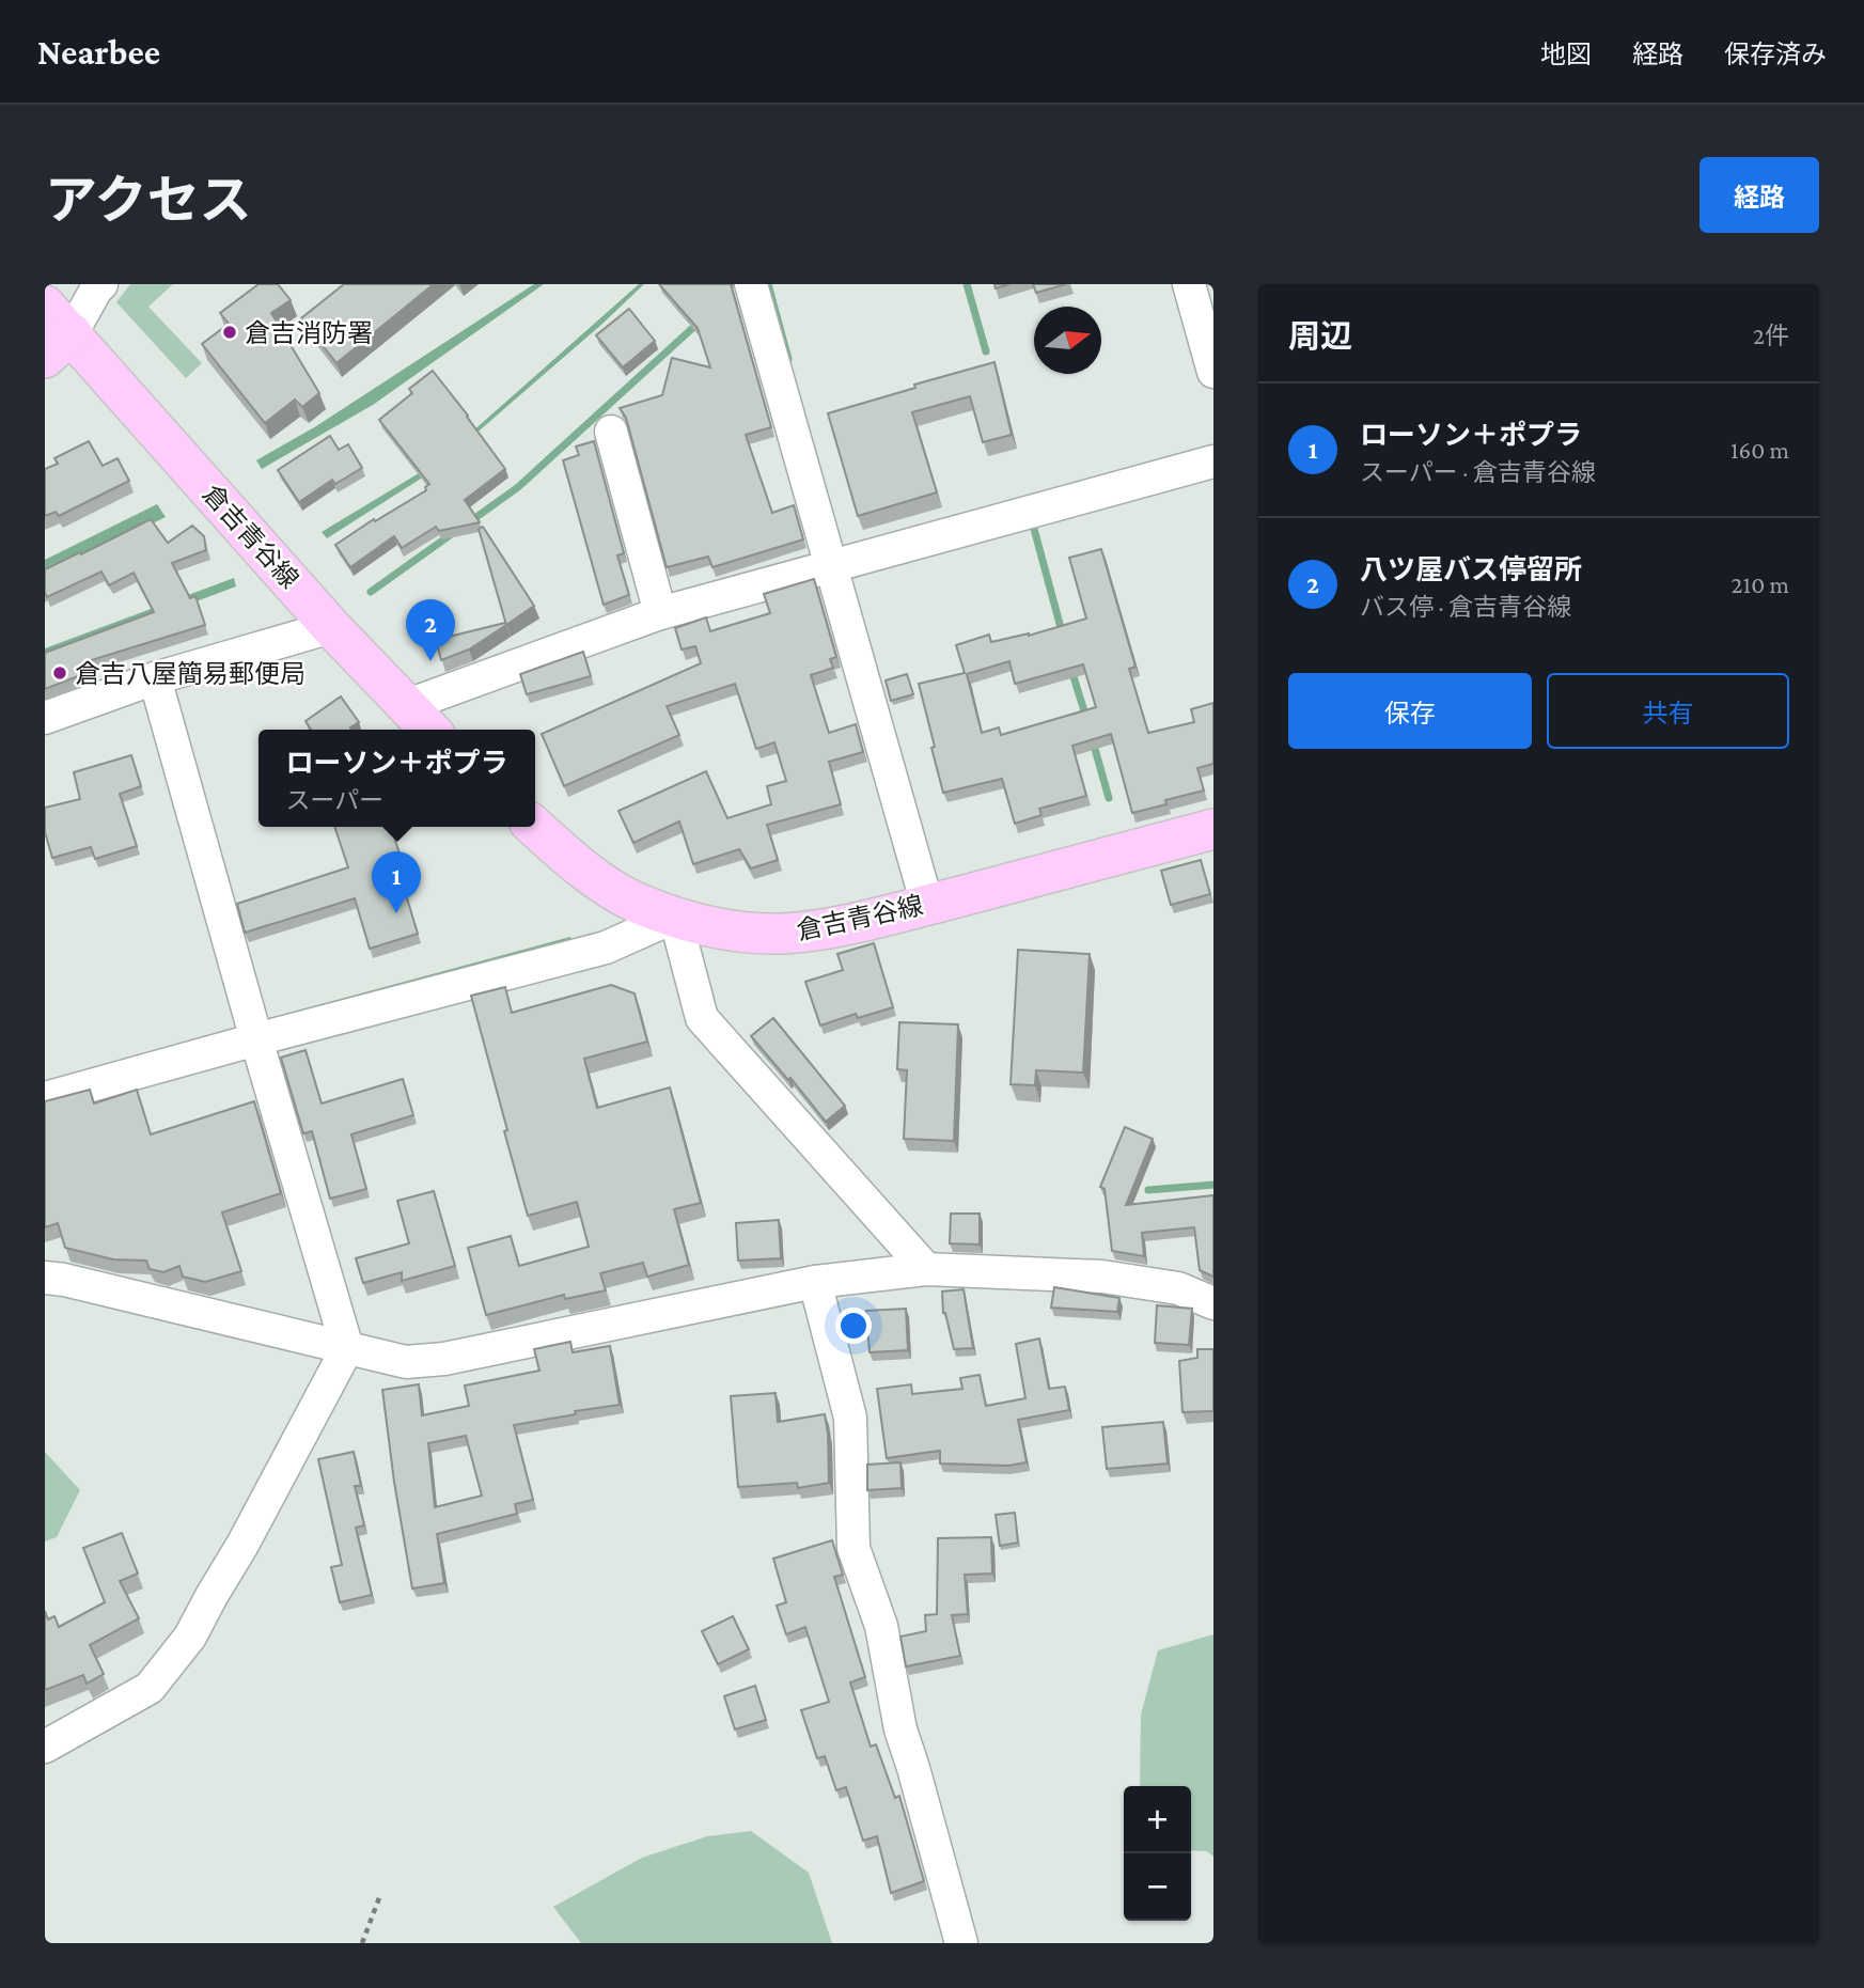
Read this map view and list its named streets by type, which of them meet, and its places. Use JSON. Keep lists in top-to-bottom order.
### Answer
{
  "streets": {
    "main road": ["倉吉青谷線"]
  },
  "places": ["倉吉消防署", "倉吉八屋簡易郵便局"],
  "north": "right",
  "page": {
    "header": "Nearbee",
    "nav": ["地図", "経路", "保存済み"],
    "title": "アクセス",
    "buttons": [
      "経路",
      ["保存", "共有"]
    ],
    "heading": ["周辺", "2件"],
    "list": [
      {
        "mark": "1",
        "name": "ローソン＋ポプラ",
        "note": "スーパー · 倉吉青谷線",
        "value": "160 m"
      },
      {
        "mark": "2",
        "name": "八ツ屋バス停留所",
        "note": "バス停 · 倉吉青谷線",
        "value": "210 m"
      }
    ],
    "pins": ["2", "1"],
    "popup": ["ローソン＋ポプラ", "スーパー"],
    "map_buttons": ["+", "−"]
  }
}
